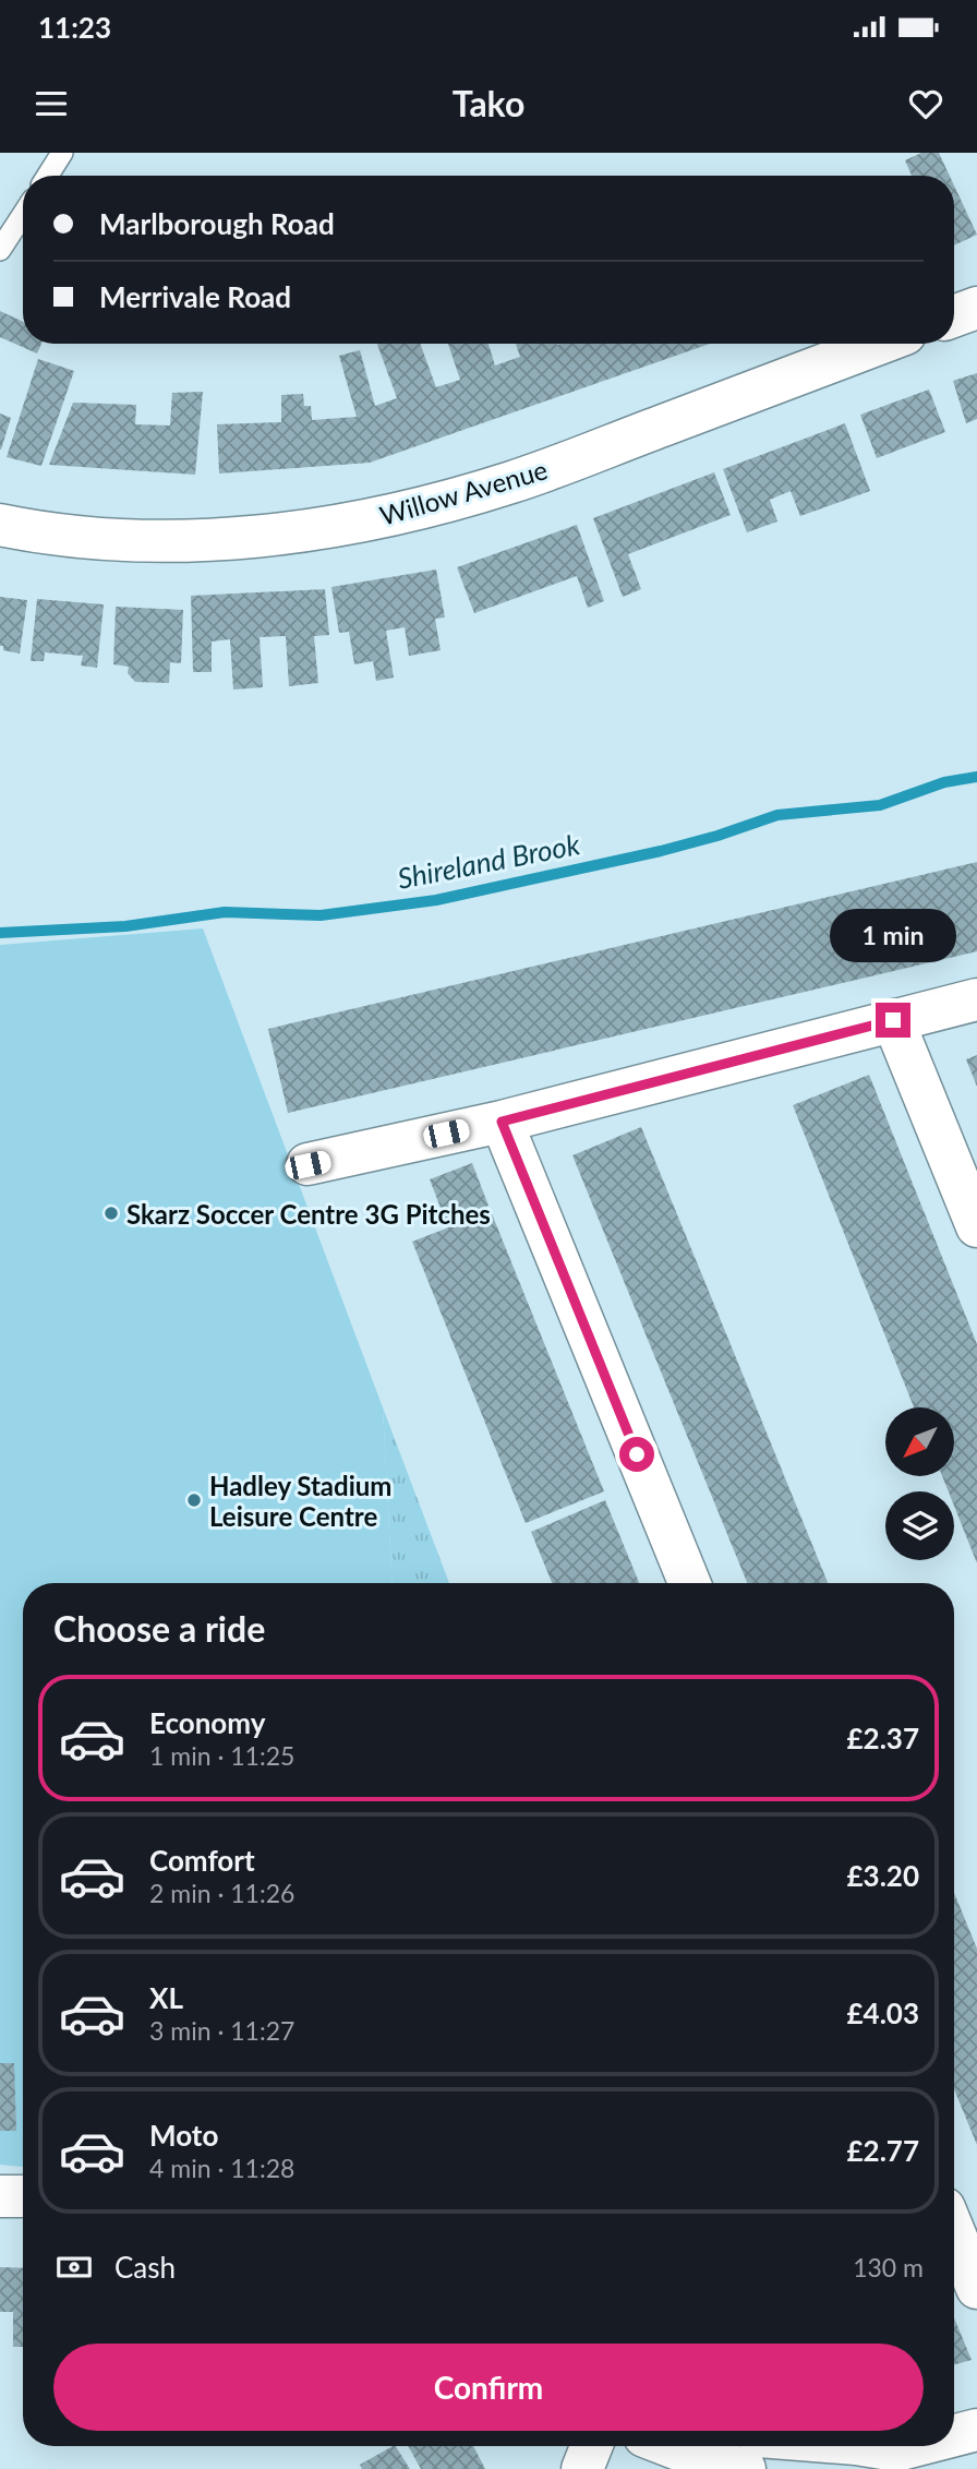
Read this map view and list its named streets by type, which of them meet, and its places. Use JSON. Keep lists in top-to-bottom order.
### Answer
{
  "streets": {
    "street": ["Willow Avenue"]
  },
  "water": ["Shireland Brook"],
  "places": ["Skarz Soccer Centre 3G Pitches", "Hadley Stadium Leisure Centre"],
  "north": "bottom left",
  "page": {
    "status": "11:23",
    "header": "Tako",
    "banner": ["Marlborough Road", "Merrivale Road"],
    "bubble": "1 min",
    "heading": "Choose a ride",
    "list": [
      {
        "name": "Economy",
        "note": "1 min · 11:25",
        "value": "£2.37"
      },
      {
        "name": "Comfort",
        "note": "2 min · 11:26",
        "value": "£3.20"
      },
      {
        "name": "XL",
        "note": "3 min · 11:27",
        "value": "£4.03"
      },
      {
        "name": "Moto",
        "note": "4 min · 11:28",
        "value": "£2.77"
      }
    ],
    "pay": ["Cash", "130 m"],
    "buttons": "Confirm"
  }
}
